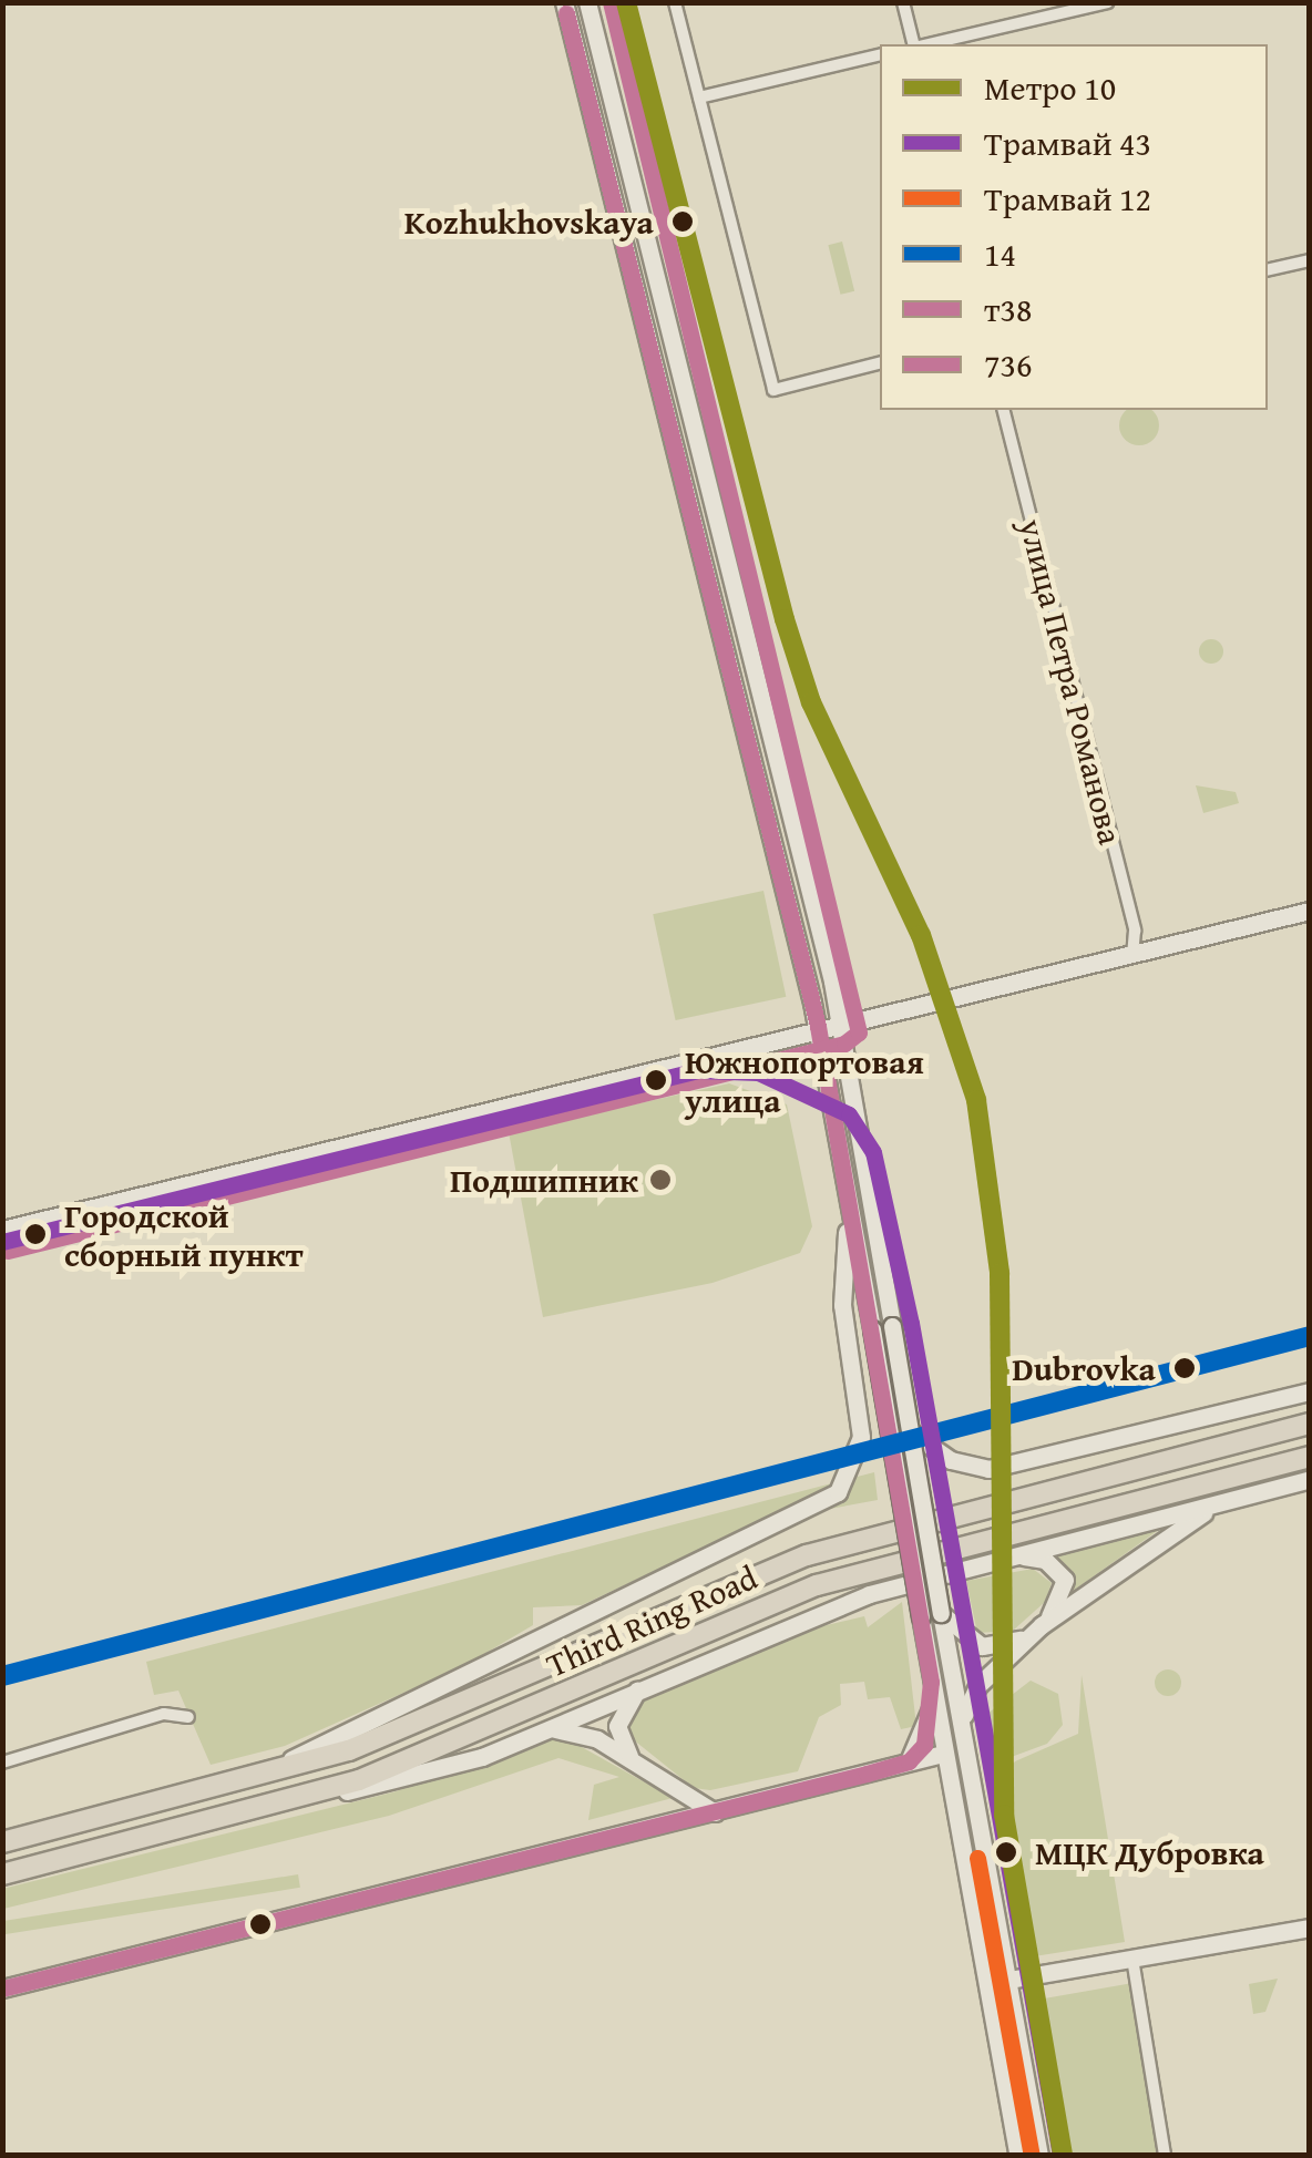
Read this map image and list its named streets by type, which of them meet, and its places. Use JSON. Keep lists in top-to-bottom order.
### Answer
{
  "streets": {
    "main road": ["Third Ring Road"],
    "street": ["улица Петра Романова"]
  },
  "places": [
    "Kozhukhovskaya",
    "Южнопортовая улица",
    "Подшипник",
    "Городской сборный пункт",
    "Dubrovka",
    "МЦК Дубровка"
  ],
  "lines": [
    "metro line 10",
    "transit line 736",
    "transit line т38",
    "tram line 43",
    "transit line 14",
    "tram line 12"
  ],
  "legend": [
    "Метро 10",
    "Трамвай 43",
    "Трамвай 12",
    "14",
    "т38",
    "736"
  ]
}
